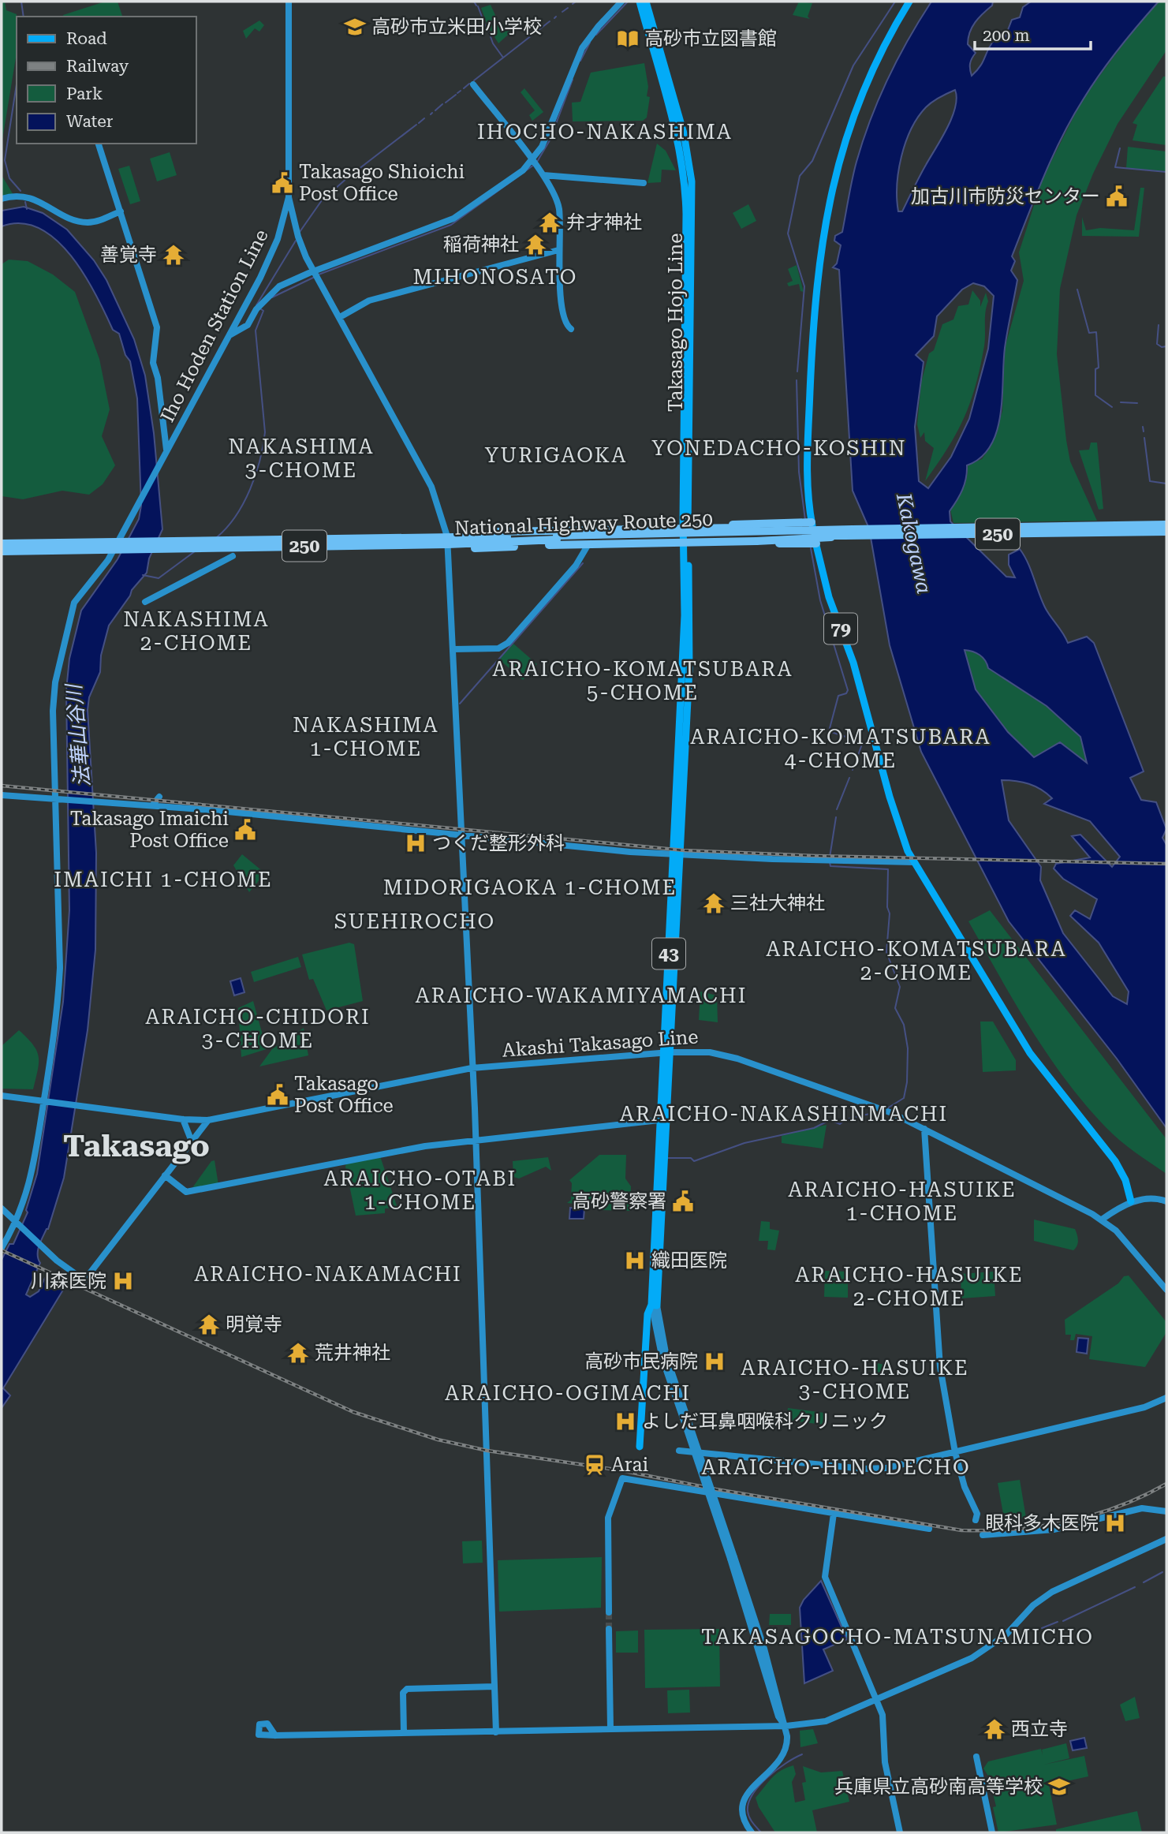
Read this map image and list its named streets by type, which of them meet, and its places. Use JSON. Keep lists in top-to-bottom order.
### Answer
{
  "streets": {
    "highway": ["National Highway Route 250", "250"],
    "main road": ["Takasago Hojo Line", "79", "43"],
    "street": ["Iho Hoden Station Line", "Akashi Takasago Line"]
  },
  "crossings": [
    ["Takasago Hojo Line", "250"],
    ["Takasago Hojo Line", "Akashi Takasago Line"],
    ["Iho Hoden Station Line", "National Highway Route 250"],
    ["Iho Hoden Station Line", "Akashi Takasago Line"],
    ["National Highway Route 250", "250"]
  ],
  "districts": [
    "IHOCHO-NAKASHIMA",
    "MIHONOSATO",
    "NAKASHIMA 3-CHOME",
    "YONEDACHO-KOSHIN",
    "YURIGAOKA",
    "NAKASHIMA 2-CHOME",
    "ARAICHO-KOMATSUBARA 5-CHOME",
    "NAKASHIMA 1-CHOME",
    "ARAICHO-KOMATSUBARA 4-CHOME",
    "IMAICHI 1-CHOME",
    "MIDORIGAOKA 1-CHOME",
    "SUEHIROCHO",
    "ARAICHO-KOMATSUBARA 2-CHOME",
    "ARAICHO-WAKAMIYAMACHI",
    "ARAICHO-CHIDORI 3-CHOME",
    "ARAICHO-NAKASHINMACHI",
    "Takasago",
    "ARAICHO-OTABI 1-CHOME",
    "ARAICHO-HASUIKE 1-CHOME",
    "ARAICHO-NAKAMACHI",
    "ARAICHO-HASUIKE 2-CHOME",
    "ARAICHO-HASUIKE 3-CHOME",
    "ARAICHO-OGIMACHI",
    "ARAICHO-HINODECHO",
    "TAKASAGOCHO-MATSUNAMICHO"
  ],
  "water": ["Kakogawa", "法華山谷川"],
  "places": {
    "school or university": ["高砂市立米田小学校", "兵庫県立高砂南高等学校"],
    "library": ["高砂市立図書館"],
    "public building": [
      "Takasago Shioichi Post Office",
      "加古川市防災センター",
      "Takasago Imaichi Post Office",
      "Takasago Post Office",
      "高砂警察署"
    ],
    "temple": [
      "弁才神社",
      "稲荷神社",
      "善覚寺",
      "三社大神社",
      "明覚寺",
      "荒井神社",
      "西立寺"
    ],
    "hospital": [
      "つくだ整形外科",
      "織田医院",
      "川森医院",
      "高砂市民病院",
      "よしだ耳鼻咽喉科クリニック",
      "眼科多木医院"
    ],
    "station": ["Arai"]
  },
  "legend": [
    "Road",
    "Railway",
    "Park",
    "Water"
  ],
  "scale_bar": "200 m"
}
